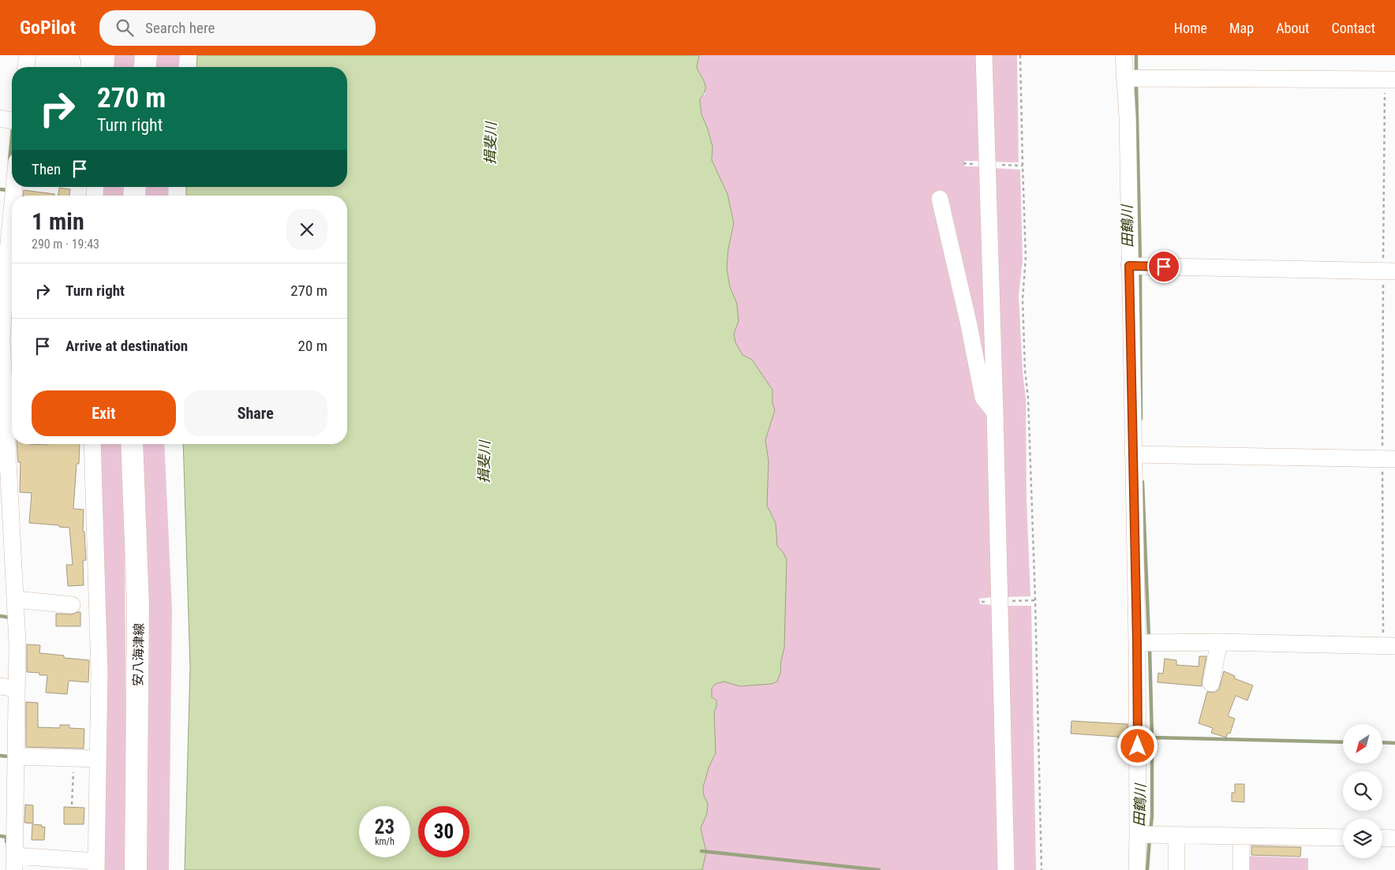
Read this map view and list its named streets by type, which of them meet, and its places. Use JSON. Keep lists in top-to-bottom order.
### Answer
{
  "streets": {
    "main road": ["安八海津線"]
  },
  "water": ["揖斐川", "田鶴川"],
  "north": "bottom left",
  "page": {
    "header": "GoPilot",
    "search": "Search here",
    "nav": [
      "Home",
      "Map",
      "About",
      "Contact"
    ],
    "turn": ["270 m", "Turn right"],
    "then": "Then",
    "heading": ["1 min", "290 m · 19:43"],
    "list": [
      {
        "name": "Turn right",
        "value": "270 m"
      },
      {
        "name": "Arrive at destination",
        "value": "20 m"
      }
    ],
    "buttons": ["Exit", "Share"],
    "speed": "23 km/h",
    "limit": "30"
  }
}
